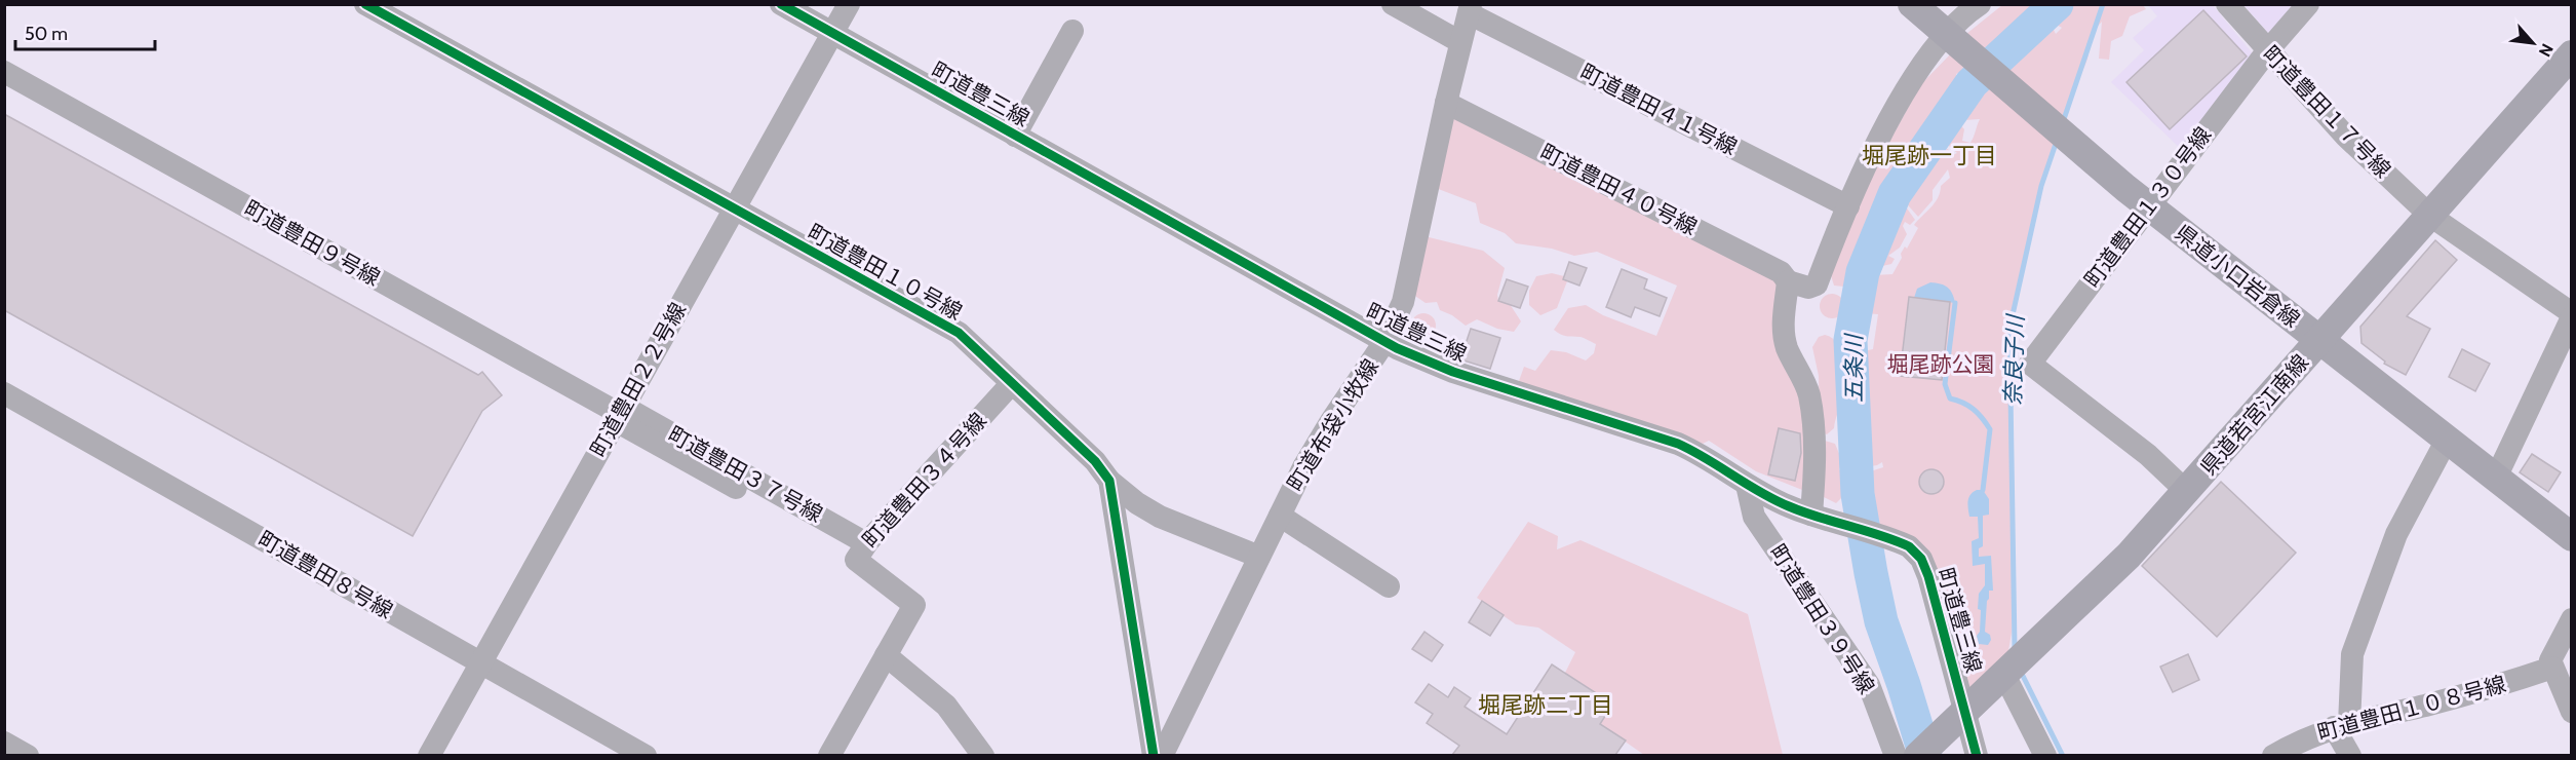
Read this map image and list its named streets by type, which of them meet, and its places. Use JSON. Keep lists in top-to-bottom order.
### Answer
{
  "streets": {
    "main road": ["県道小口岩倉線", "県道若宮江南線"],
    "street": [
      "町道豊三線",
      "町道豊田４１号線",
      "町道豊田１７号線",
      "町道豊田４０号線",
      "町道豊田１３０号線",
      "町道豊田９号線",
      "町道豊田１０号線",
      "町道豊田２２号線",
      "町道布袋小牧線",
      "町道豊田３７号線",
      "町道豊田３４号線",
      "町道豊田８号線",
      "町道豊田３９号線",
      "町道豊田１０８号線"
    ]
  },
  "crossings": [
    ["町道豊三線", "町道豊田２２号線"],
    ["町道豊三線", "県道若宮江南線"],
    ["町道豊三線", "町道布袋小牧線"],
    ["町道豊三線", "町道豊田３９号線"],
    ["町道豊田４１号線", "町道布袋小牧線"],
    ["町道豊田１７号線", "町道豊田１３０号線"],
    ["町道豊田１７号線", "県道若宮江南線"],
    ["町道豊田４０号線", "町道布袋小牧線"],
    ["町道豊田１３０号線", "県道小口岩倉線"],
    ["町道豊田１３０号線", "県道若宮江南線"],
    ["町道豊田９号線", "町道豊田２２号線"],
    ["町道豊田９号線", "町道豊田３７号線"],
    ["町道豊田１０号線", "町道豊田２２号線"],
    ["町道豊田１０号線", "町道豊田３４号線"],
    ["県道小口岩倉線", "県道若宮江南線"],
    ["町道豊田２２号線", "町道豊田３７号線"],
    ["町道豊田２２号線", "町道豊田８号線"],
    ["町道豊田３７号線", "町道豊田３４号線"]
  ],
  "districts": ["堀尾跡一丁目", "堀尾跡二丁目"],
  "water": ["奈良子川", "五条川"],
  "parks": ["堀尾跡公園"],
  "scale_bar": "50 m",
  "north": "bottom right"
}
